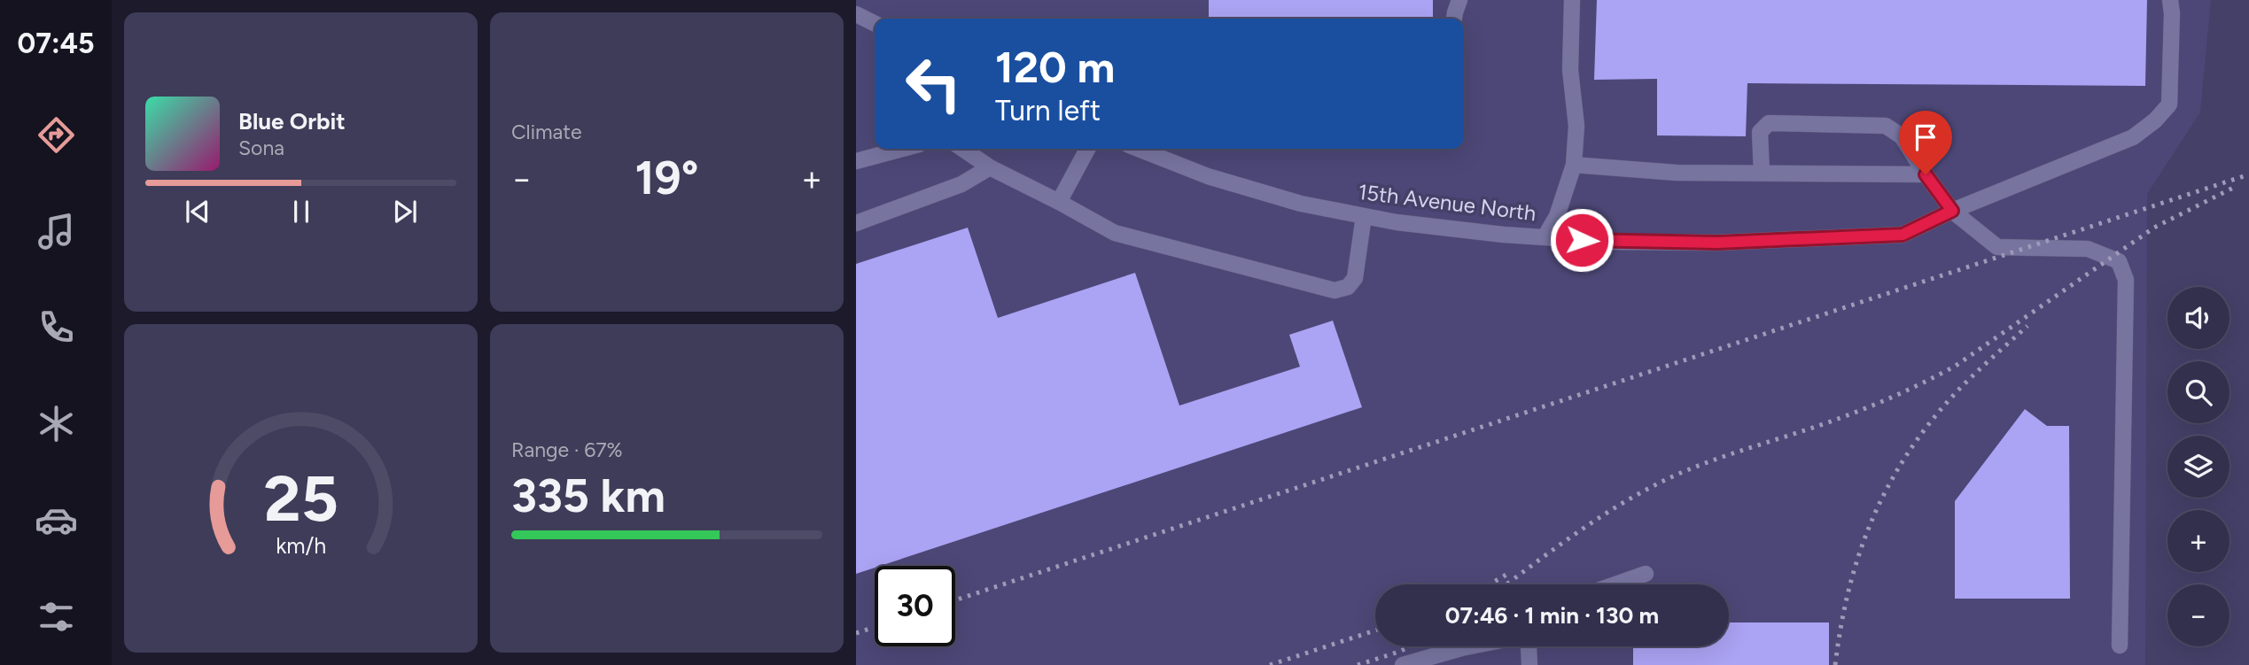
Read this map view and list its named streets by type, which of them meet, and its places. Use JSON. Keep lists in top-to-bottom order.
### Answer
{
  "streets": {
    "street": ["15th Avenue North"]
  },
  "page": {
    "tabs": "07:45",
    "tile": [
      "Climate",
      ["Range · 67%", "335 km"]
    ],
    "turn": ["120 m", "Turn left"],
    "song": ["Blue Orbit", "Sona"],
    "heat": ["−", "19°", "+"],
    "map_buttons": ["+", "−"],
    "limit": "30",
    "trip": "07:46 · 1 min · 130 m",
    "gauge": ["25", "km/h"]
  }
}
